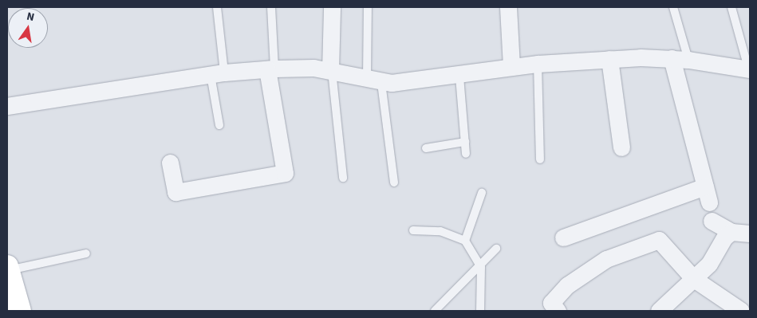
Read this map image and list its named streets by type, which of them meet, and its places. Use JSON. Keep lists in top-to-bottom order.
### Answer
{
  "north": "top"
}
